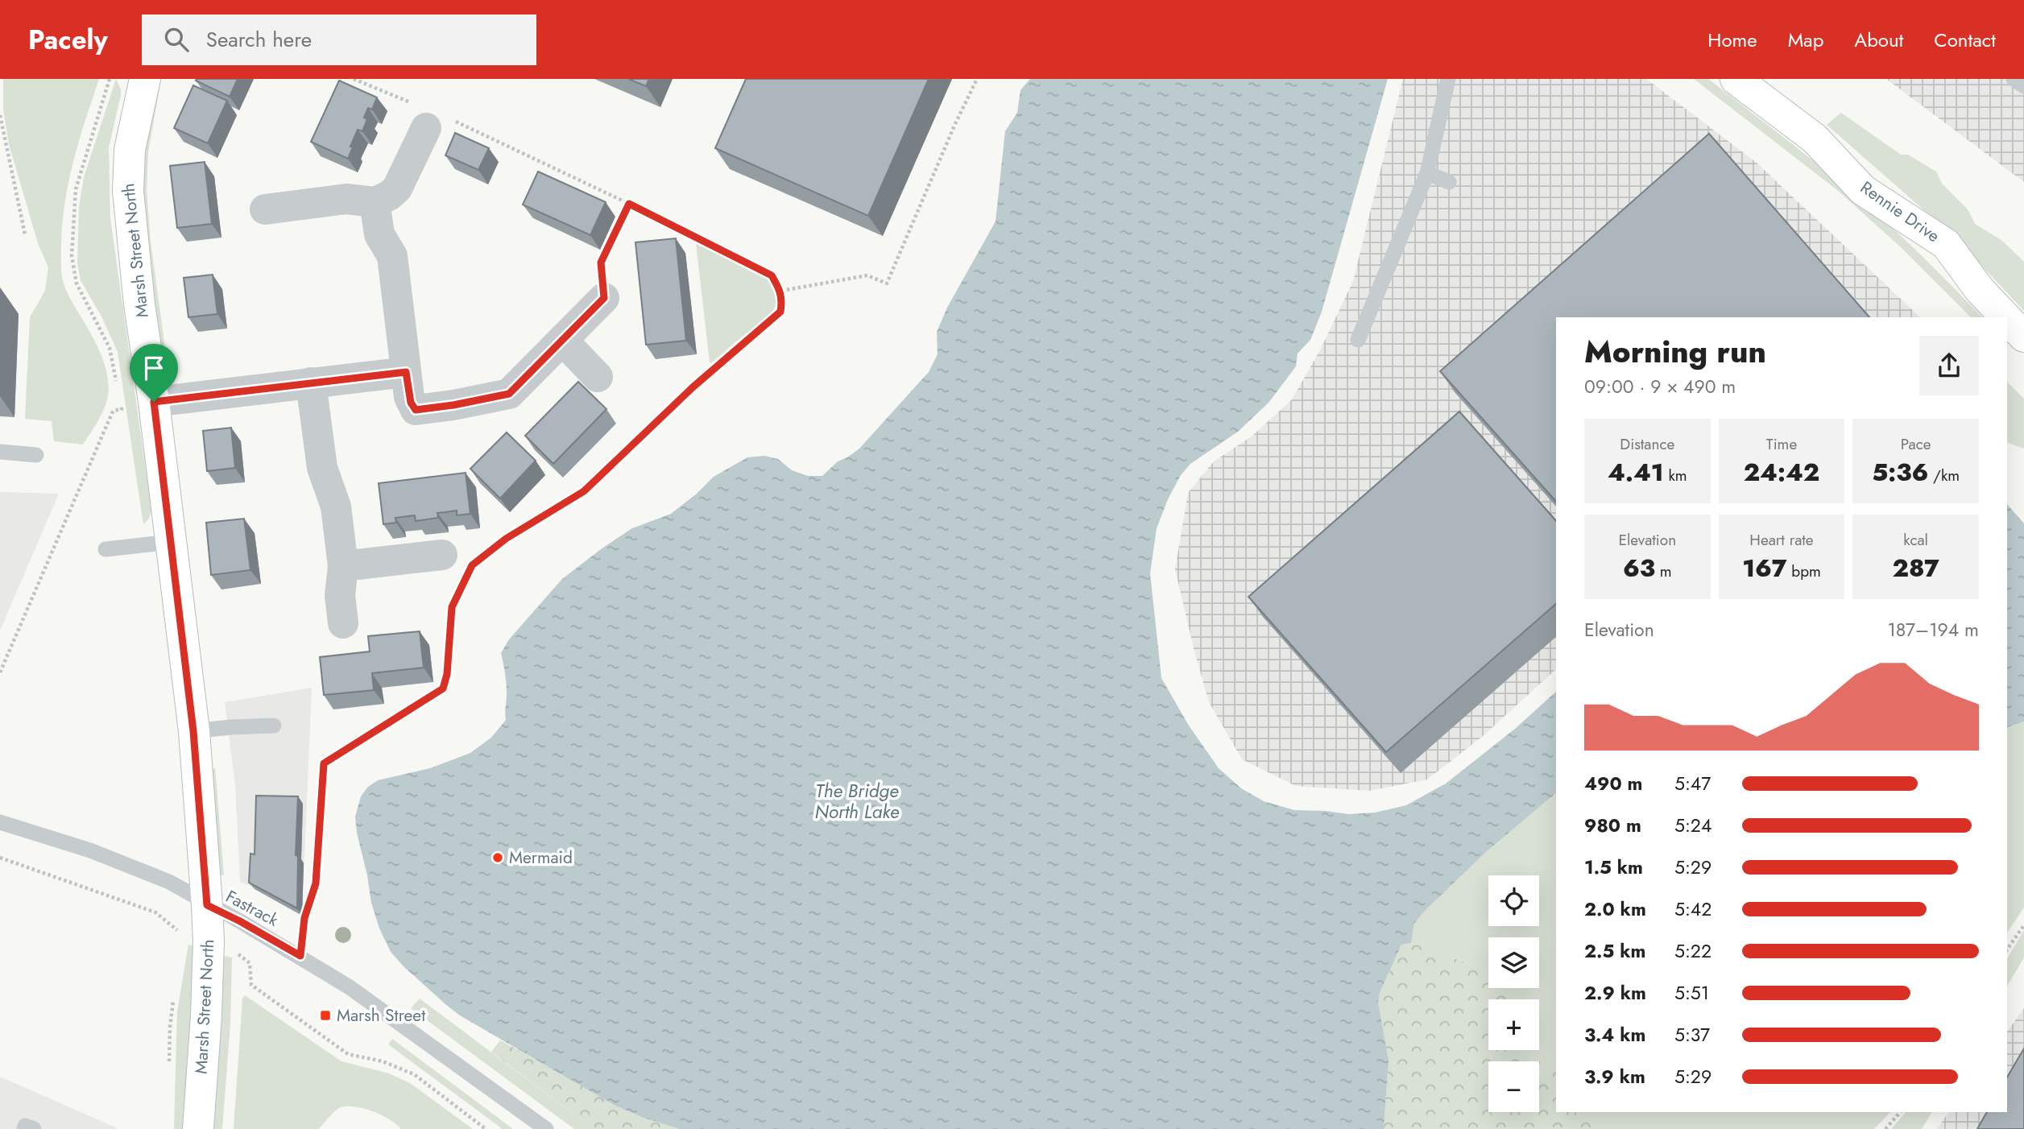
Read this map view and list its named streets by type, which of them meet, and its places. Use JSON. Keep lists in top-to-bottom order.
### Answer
{
  "streets": {
    "street": ["Rennie Drive", "Marsh Street North"],
    "lane": ["Fastrack"]
  },
  "crossings": [
    ["Marsh Street North", "Fastrack"]
  ],
  "water": ["The Bridge North Lake"],
  "places": {
    "other": ["Mermaid"],
    "transit": ["Marsh Street"]
  },
  "page": {
    "header": "Pacely",
    "search": "Search here",
    "nav": [
      "Home",
      "Map",
      "About",
      "Contact"
    ],
    "heading": ["Morning run", "09:00 · 9 × 490 m"],
    "stats": [
      ["Distance", "4.41 km"],
      ["Time", "24:42"],
      ["Pace", "5:36 /km"],
      ["Elevation", "63 m"],
      ["Heart rate", "167 bpm"],
      ["kcal", "287"]
    ],
    "chart": ["Elevation", "187–194 m"],
    "list": [
      {
        "name": "490 m",
        "note": "5:47"
      },
      {
        "name": "980 m",
        "note": "5:24"
      },
      {
        "name": "1.5 km",
        "note": "5:29"
      },
      {
        "name": "2.0 km",
        "note": "5:42"
      },
      {
        "name": "2.5 km",
        "note": "5:22"
      },
      {
        "name": "2.9 km",
        "note": "5:51"
      },
      {
        "name": "3.4 km",
        "note": "5:37"
      },
      {
        "name": "3.9 km",
        "note": "5:29"
      }
    ],
    "map_buttons": ["+", "−"]
  }
}
